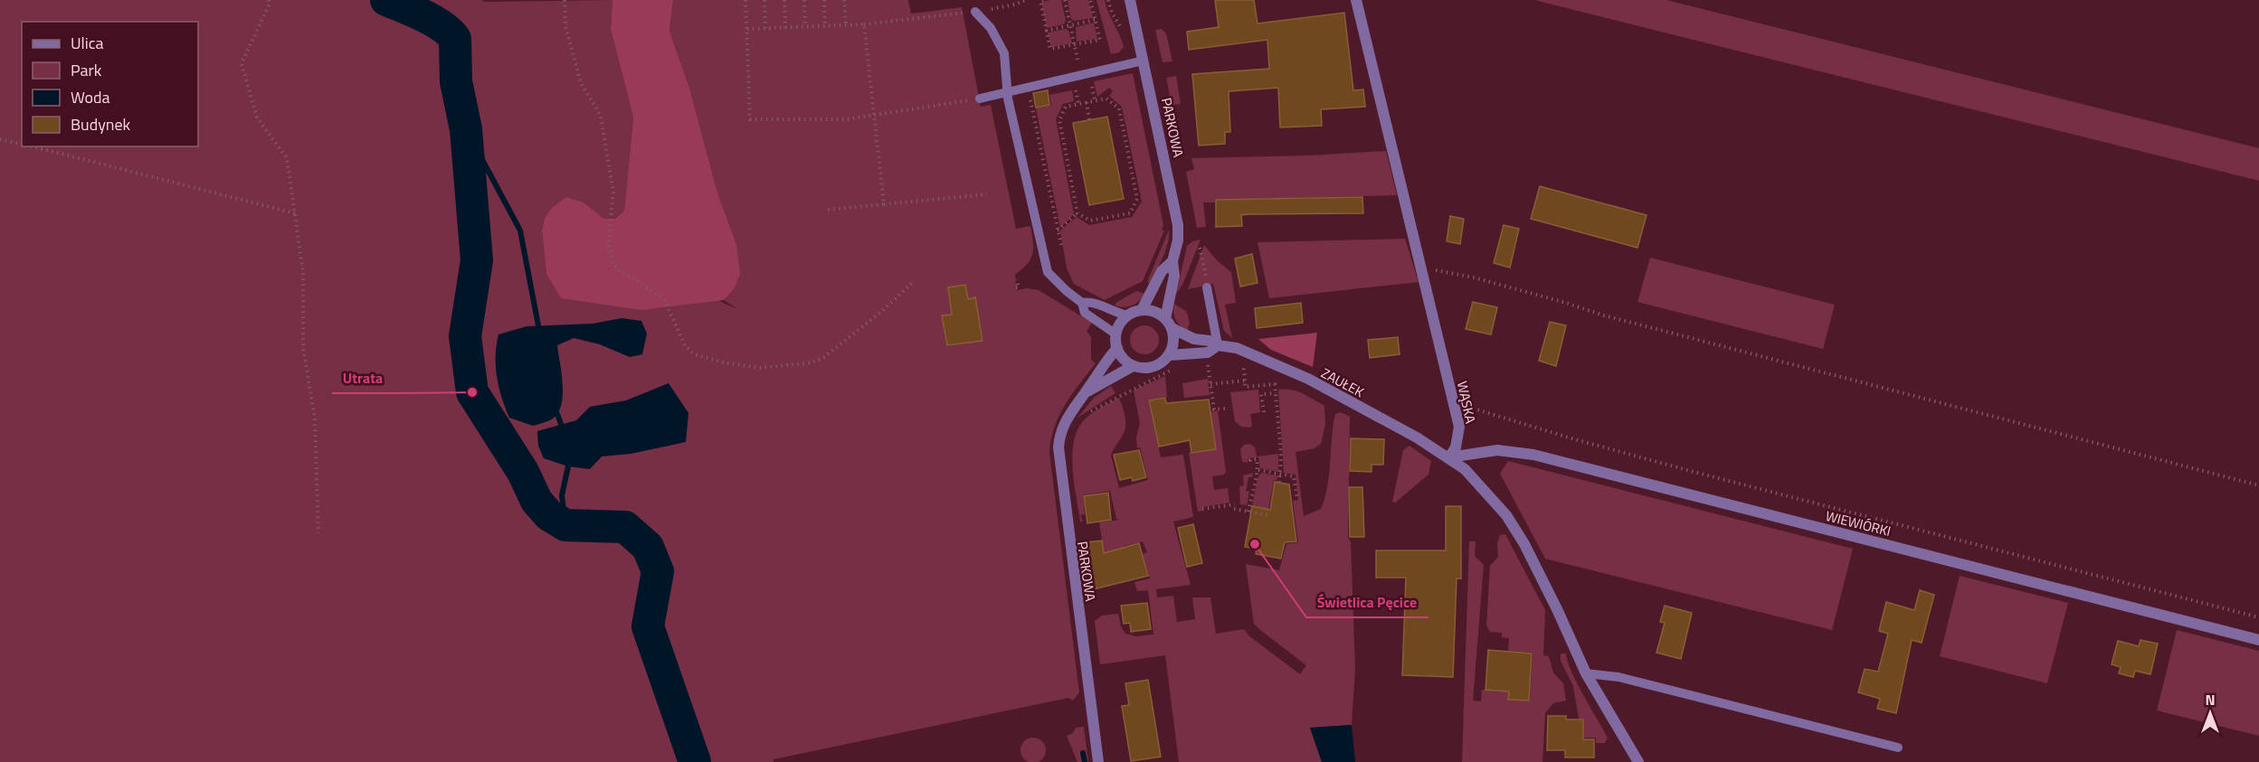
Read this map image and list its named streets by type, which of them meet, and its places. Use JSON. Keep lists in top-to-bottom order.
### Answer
{
  "streets": {
    "street": [
      "PARKOWA",
      "ZAUŁEK",
      "WĄSKA",
      "WIEWIÓRKI"
    ]
  },
  "crossings": [
    ["PARKOWA", "ZAUŁEK"],
    ["ZAUŁEK", "WĄSKA"],
    ["ZAUŁEK", "WIEWIÓRKI"],
    ["WĄSKA", "WIEWIÓRKI"]
  ],
  "places": ["Utrata", "Świetlica Pęcice"],
  "legend": [
    "Ulica",
    "Park",
    "Woda",
    "Budynek"
  ],
  "north": "top"
}
